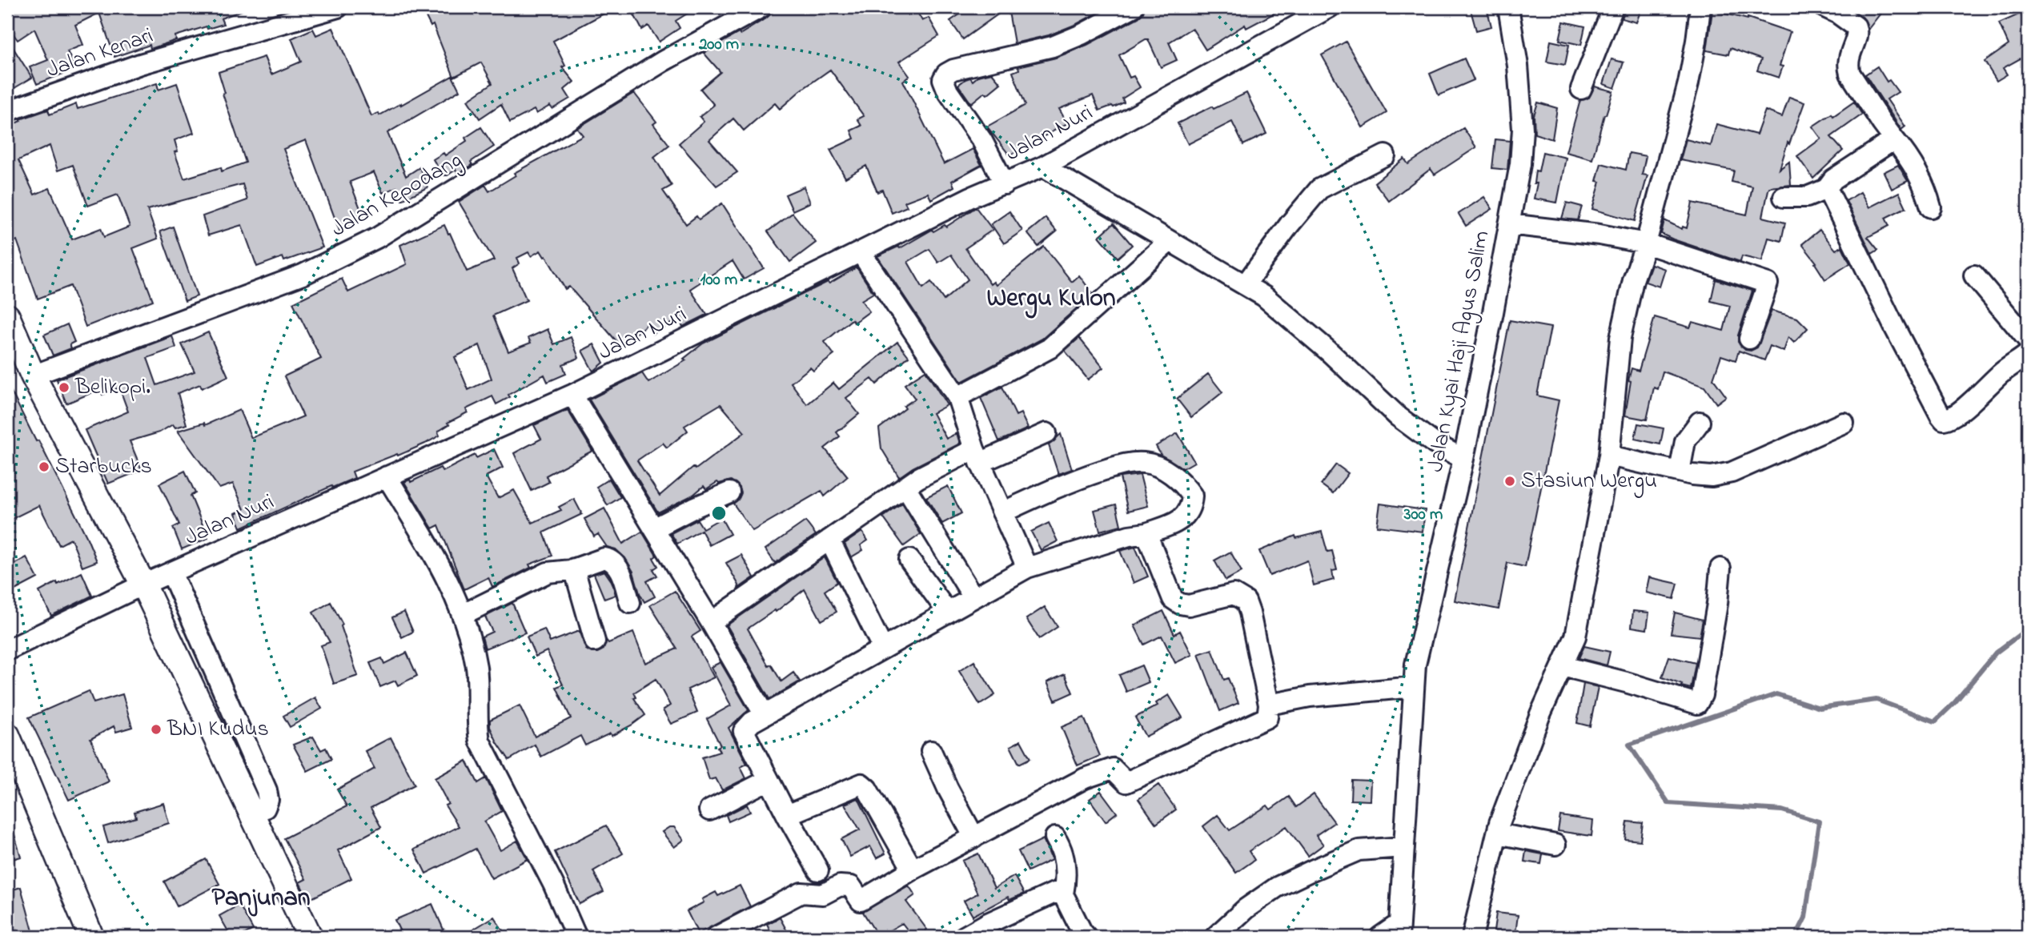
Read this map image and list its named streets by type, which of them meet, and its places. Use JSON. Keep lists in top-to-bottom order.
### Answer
{
  "streets": {
    "street": [
      "Jalan Kenari",
      "Jalan Nuri",
      "Jalan Kepodang",
      "Jalan Kyai Haji Agus Salim"
    ]
  },
  "districts": ["Wergu Kulon", "Panjunan"],
  "places": [
    "Belikopi.",
    "Starbucks",
    "Stasiun Wergu",
    "BNI Kudus"
  ],
  "rings": ["200 m", "100 m", "300 m"]
}
